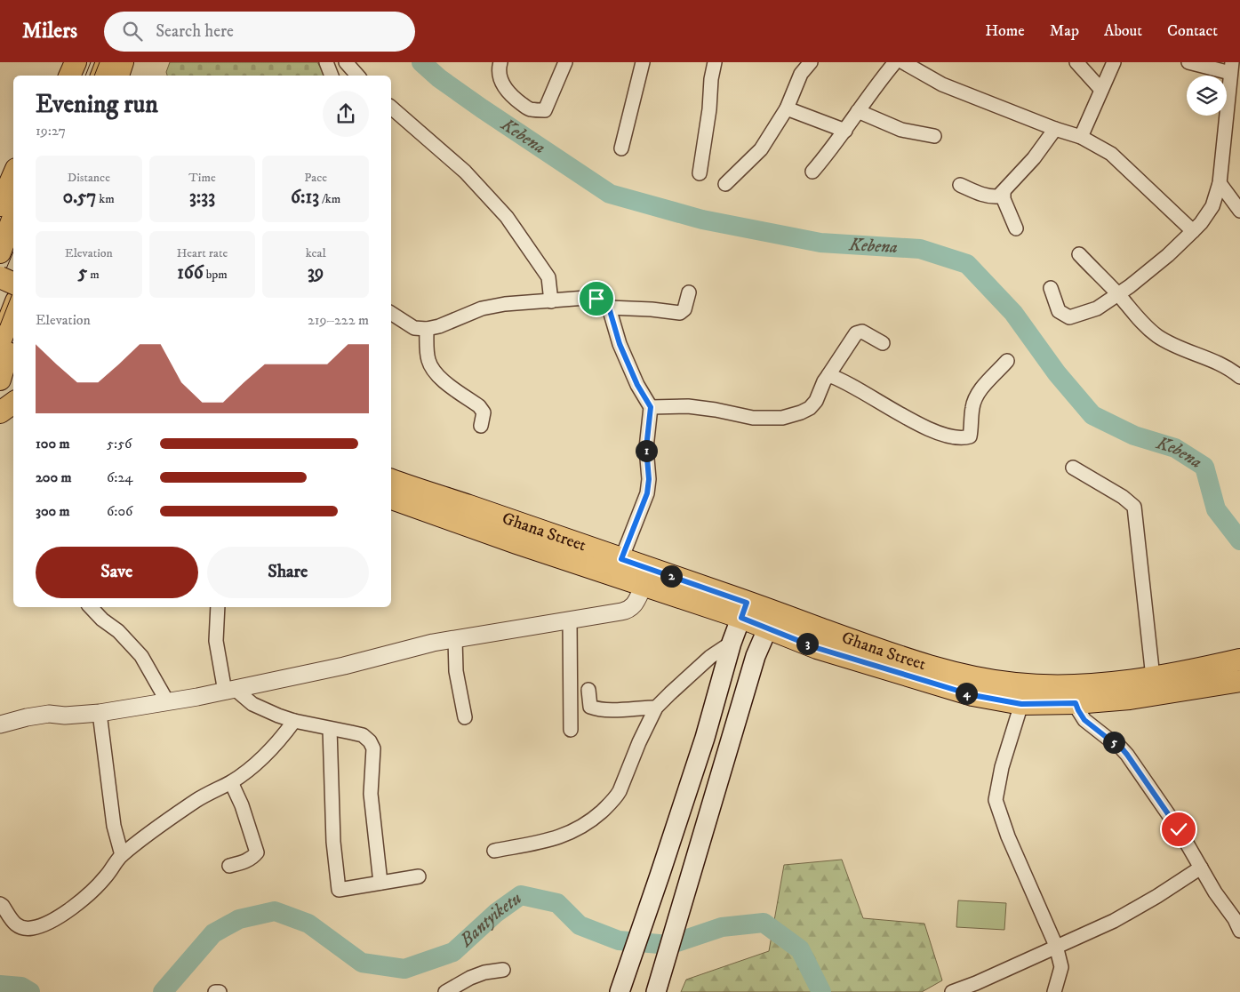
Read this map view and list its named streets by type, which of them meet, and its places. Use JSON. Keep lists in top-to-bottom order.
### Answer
{
  "streets": {
    "main road": ["Ghana Street"]
  },
  "water": ["Kebena", "Bantyiketu"],
  "page": {
    "header": "Milers",
    "search": "Search here",
    "nav": [
      "Home",
      "Map",
      "About",
      "Contact"
    ],
    "heading": ["Evening run", "19:27"],
    "stats": [
      ["Distance", "0.57 km"],
      ["Time", "3:33"],
      ["Pace", "6:13 /km"],
      ["Elevation", "5 m"],
      ["Heart rate", "166 bpm"],
      ["kcal", "39"]
    ],
    "chart": ["Elevation", "219–222 m"],
    "list": [
      {
        "name": "100 m",
        "note": "5:56"
      },
      {
        "name": "200 m",
        "note": "6:24"
      },
      {
        "name": "300 m",
        "note": "6:06"
      }
    ],
    "pins": [
      "1",
      "2",
      "3",
      "4",
      "5"
    ],
    "buttons": ["Save", "Share"]
  }
}
